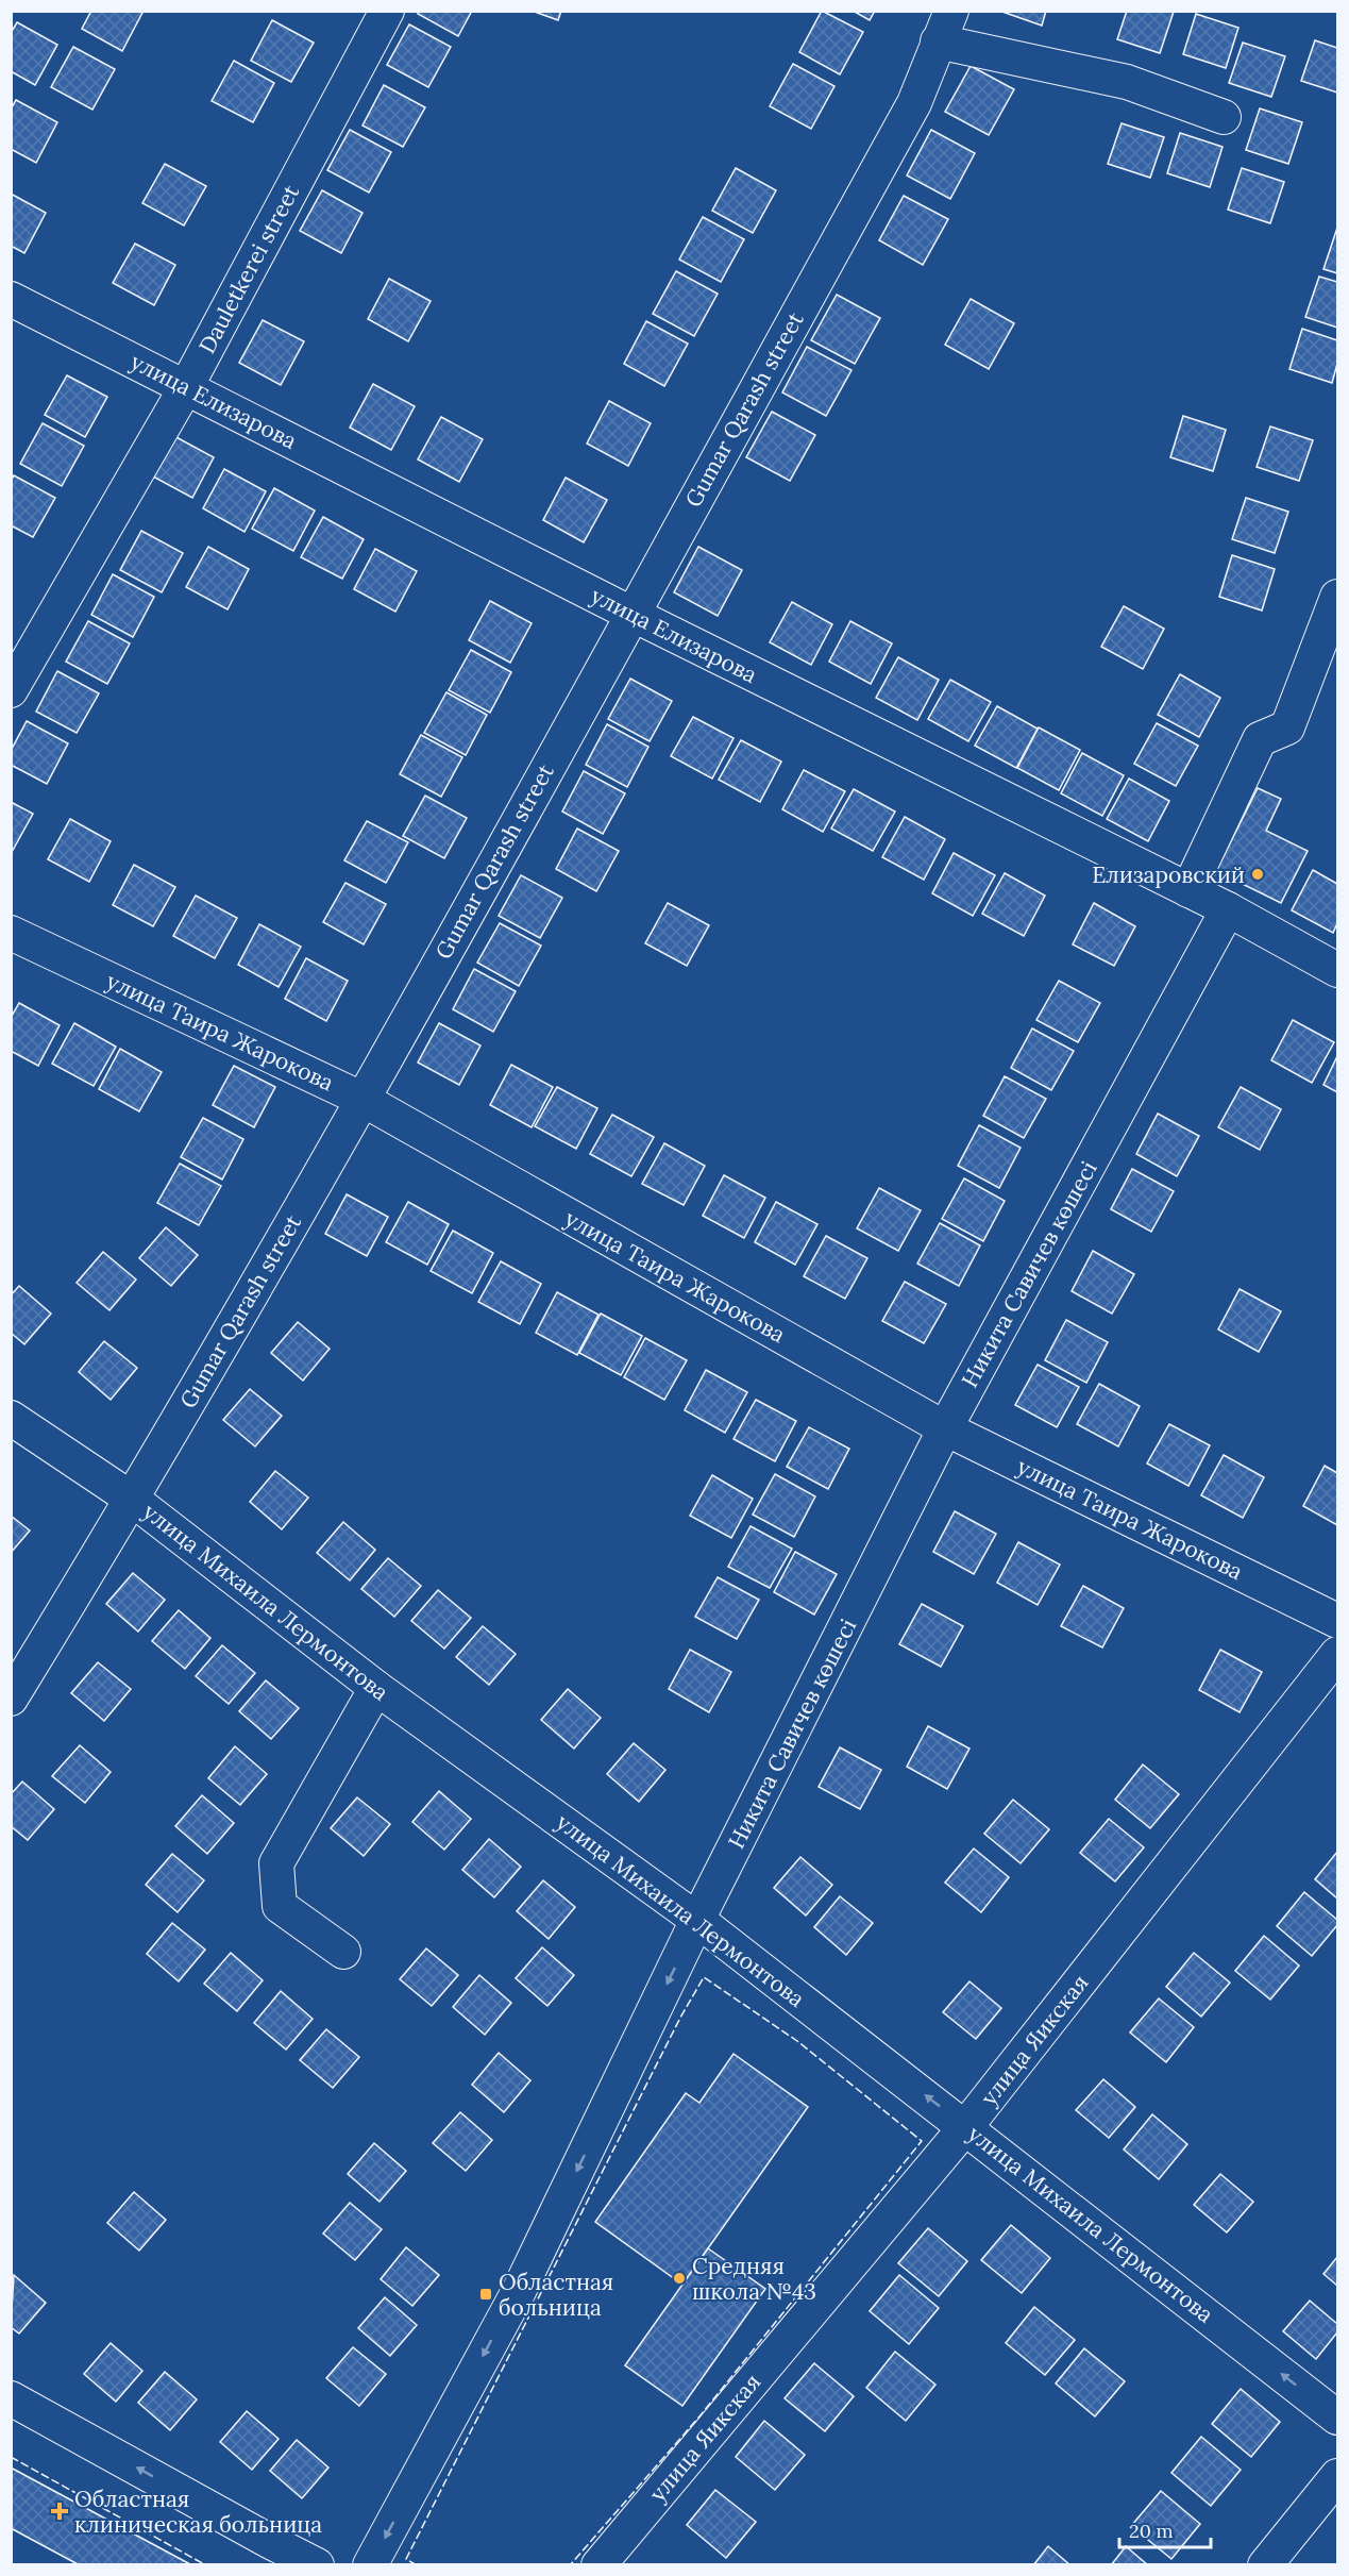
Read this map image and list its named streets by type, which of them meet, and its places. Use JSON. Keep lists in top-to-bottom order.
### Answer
{
  "streets": {
    "street": [
      "Dauletkerei street",
      "улица Елизарова",
      "Gumar Qarash street",
      "улица Таира Жарокова",
      "Никита Савичев көшесі",
      "улица Михаила Лермонтова",
      "улица Яикская"
    ]
  },
  "crossings": [
    ["Dauletkerei street", "улица Елизарова"],
    ["улица Елизарова", "Gumar Qarash street"],
    ["улица Елизарова", "Никита Савичев көшесі"],
    ["Gumar Qarash street", "улица Таира Жарокова"],
    ["Gumar Qarash street", "улица Михаила Лермонтова"],
    ["улица Таира Жарокова", "Никита Савичев көшесі"],
    ["Никита Савичев көшесі", "улица Михаила Лермонтова"],
    ["улица Михаила Лермонтова", "улица Яикская"]
  ],
  "one_way": ["Никита Савичев көшесі", "улица Михаила Лермонтова"],
  "places": {
    "other": ["Елизаровский", "Средняя школа №43"],
    "transit": ["Областная больница"],
    "health": ["Областная клиническая больница"]
  },
  "scale_bar": "20 m"
}
